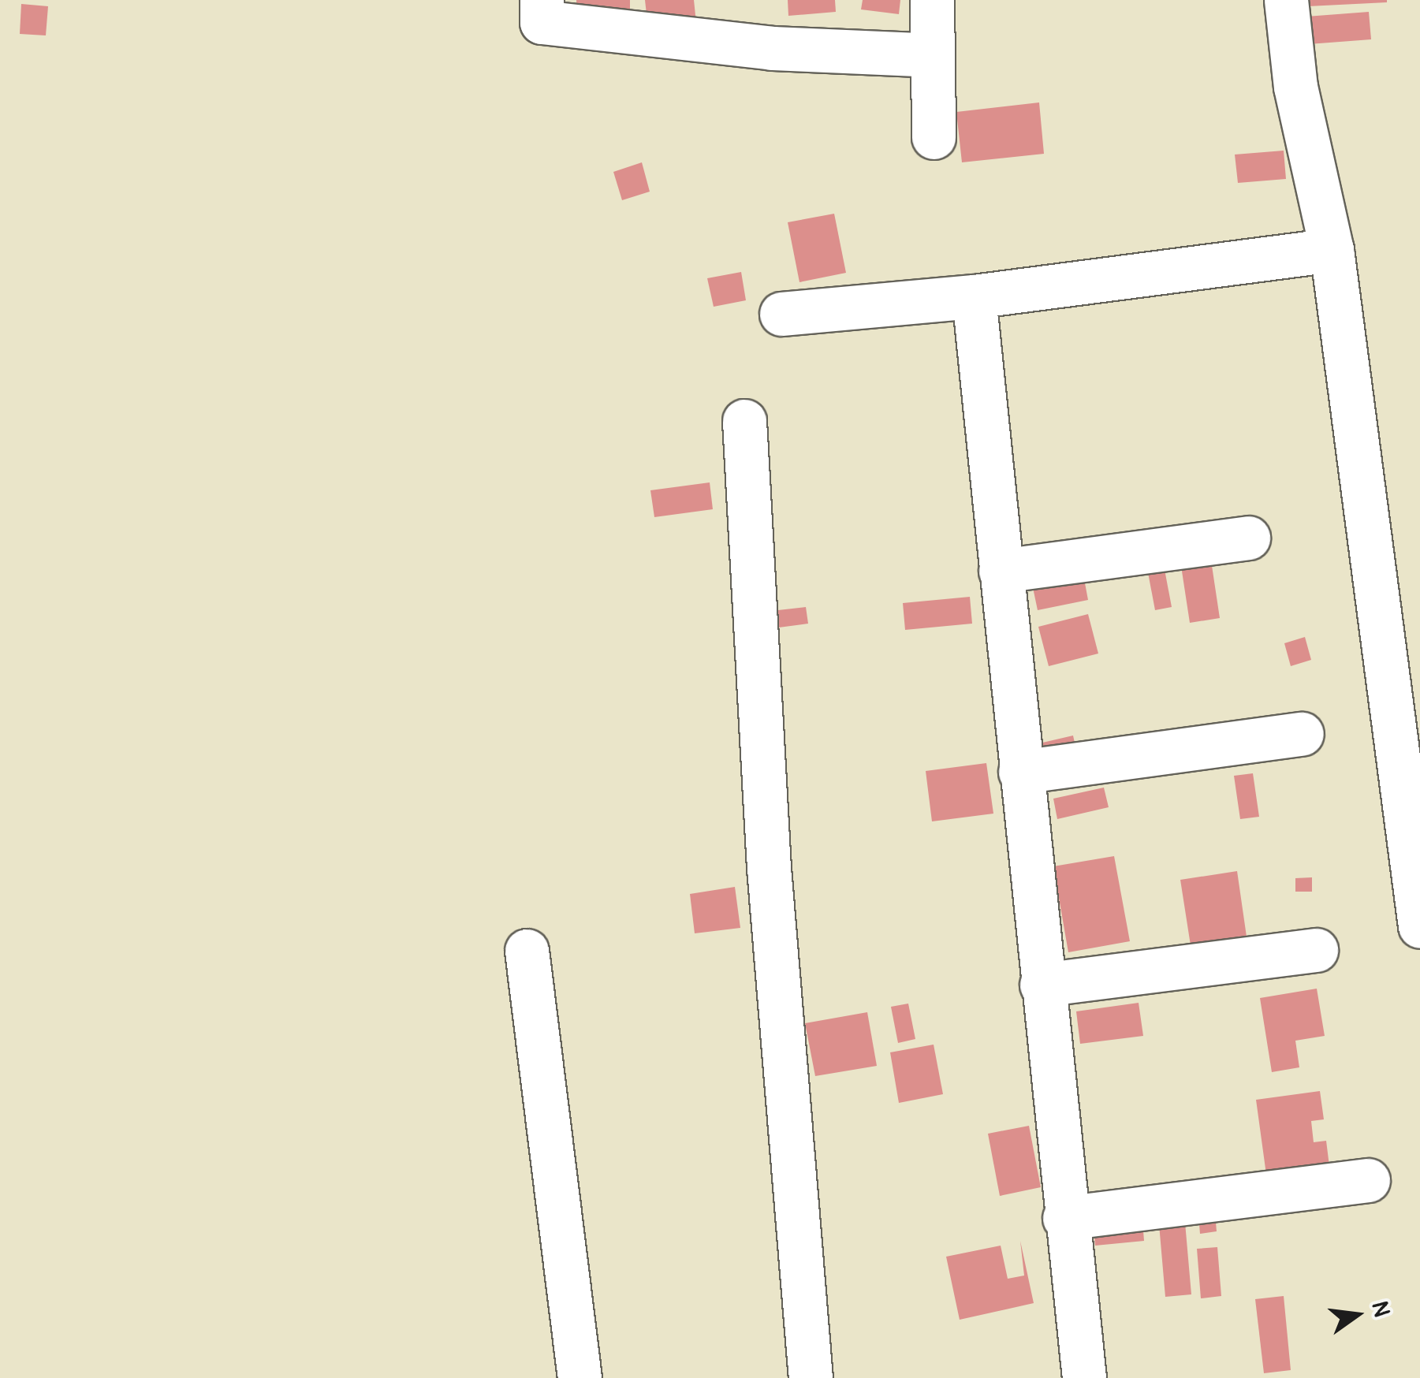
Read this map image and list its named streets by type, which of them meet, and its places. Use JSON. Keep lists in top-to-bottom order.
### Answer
{
  "north": "right"
}
